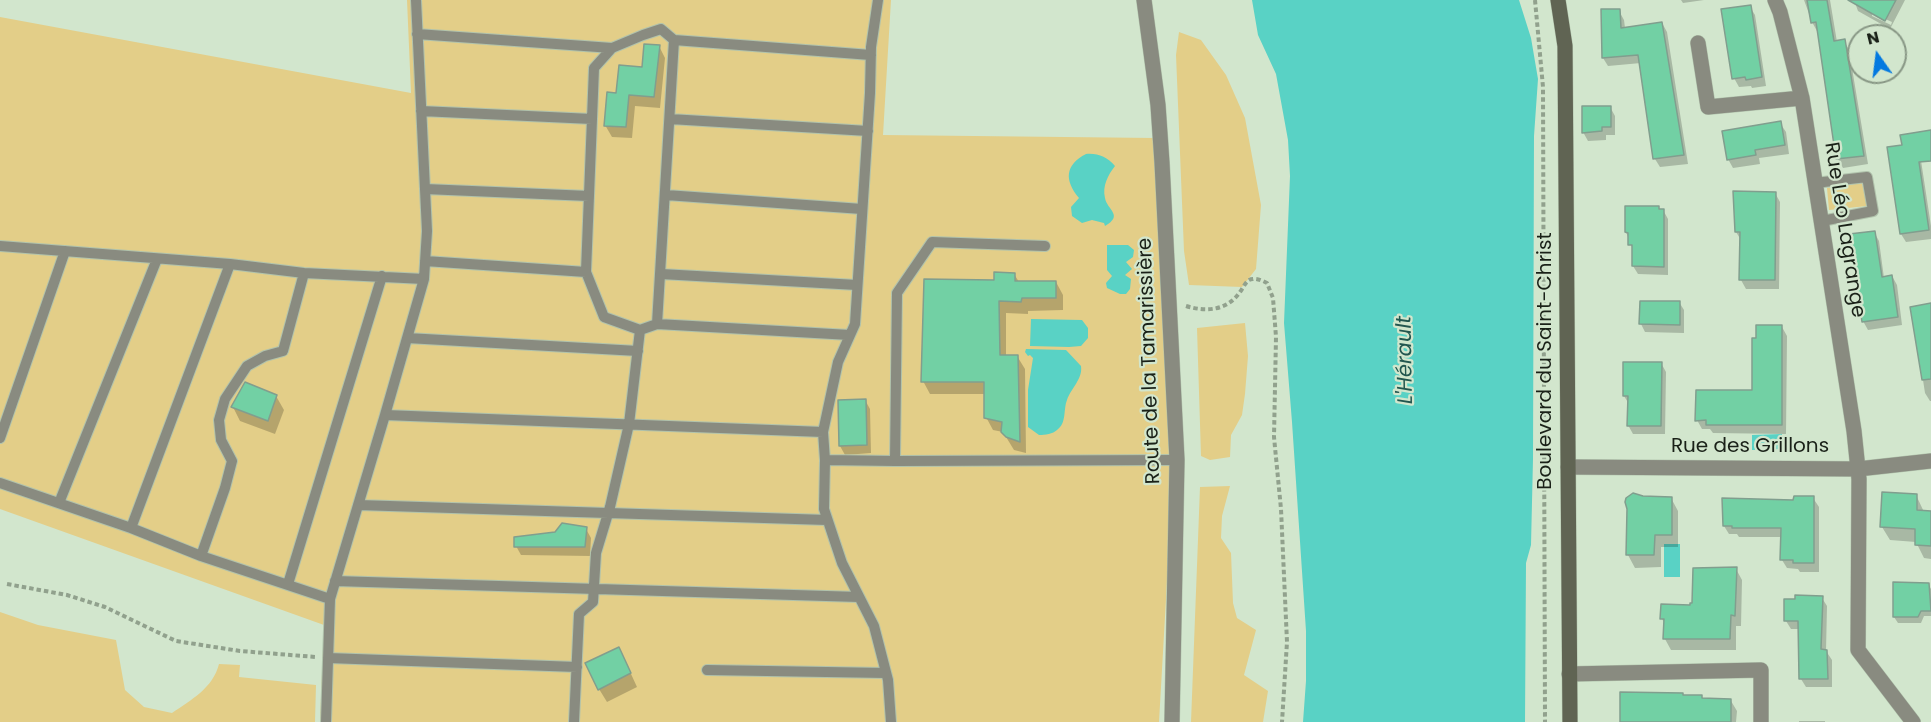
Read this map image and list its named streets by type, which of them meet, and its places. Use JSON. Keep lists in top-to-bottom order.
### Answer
{
  "streets": {
    "street": [
      "Rue Léo Lagrange",
      "Route de la Tamarissière",
      "Boulevard du Saint-Christ",
      "Rue des Grillons"
    ]
  },
  "crossings": [
    ["Rue Léo Lagrange", "Rue des Grillons"],
    ["Boulevard du Saint-Christ", "Rue des Grillons"]
  ],
  "water": ["L'Hérault"],
  "north": "top"
}
